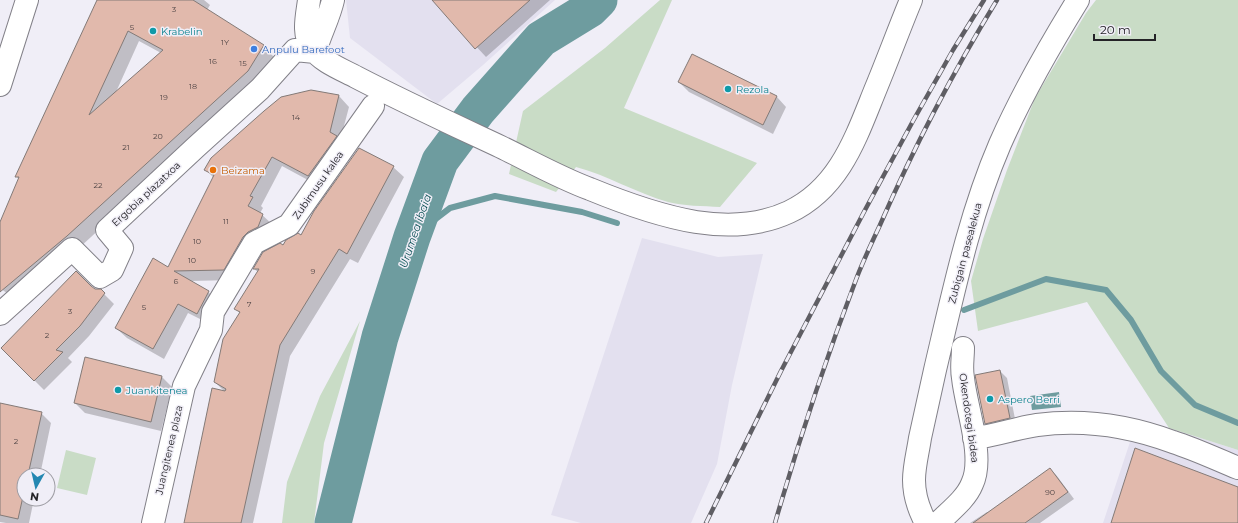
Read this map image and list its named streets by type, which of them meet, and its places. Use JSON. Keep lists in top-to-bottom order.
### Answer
{
  "streets": {
    "street": [
      "Zubimusu kalea",
      "Ergobia plazatxoa",
      "Zubigain pasealekua",
      "Okendotegi bidea",
      "Juangitenea plaza"
    ]
  },
  "crossings": [
    ["Zubimusu kalea", "Juangitenea plaza"]
  ],
  "water": ["Urumea ibaia"],
  "places": [
    "Krabelin",
    "Anpulu Barefoot",
    "Rezola",
    "Beizama",
    "Juankitenea",
    "Aspero Berri"
  ],
  "house_numbers": [
    "3",
    "5",
    "1Y",
    "16",
    "15",
    "18",
    "19",
    "14",
    "20",
    "21",
    "22",
    "11",
    "10",
    "10",
    "9",
    "6",
    "7",
    "5",
    "3",
    "2",
    "2",
    "90"
  ],
  "scale_bar": "20 m",
  "north": "bottom"
}
